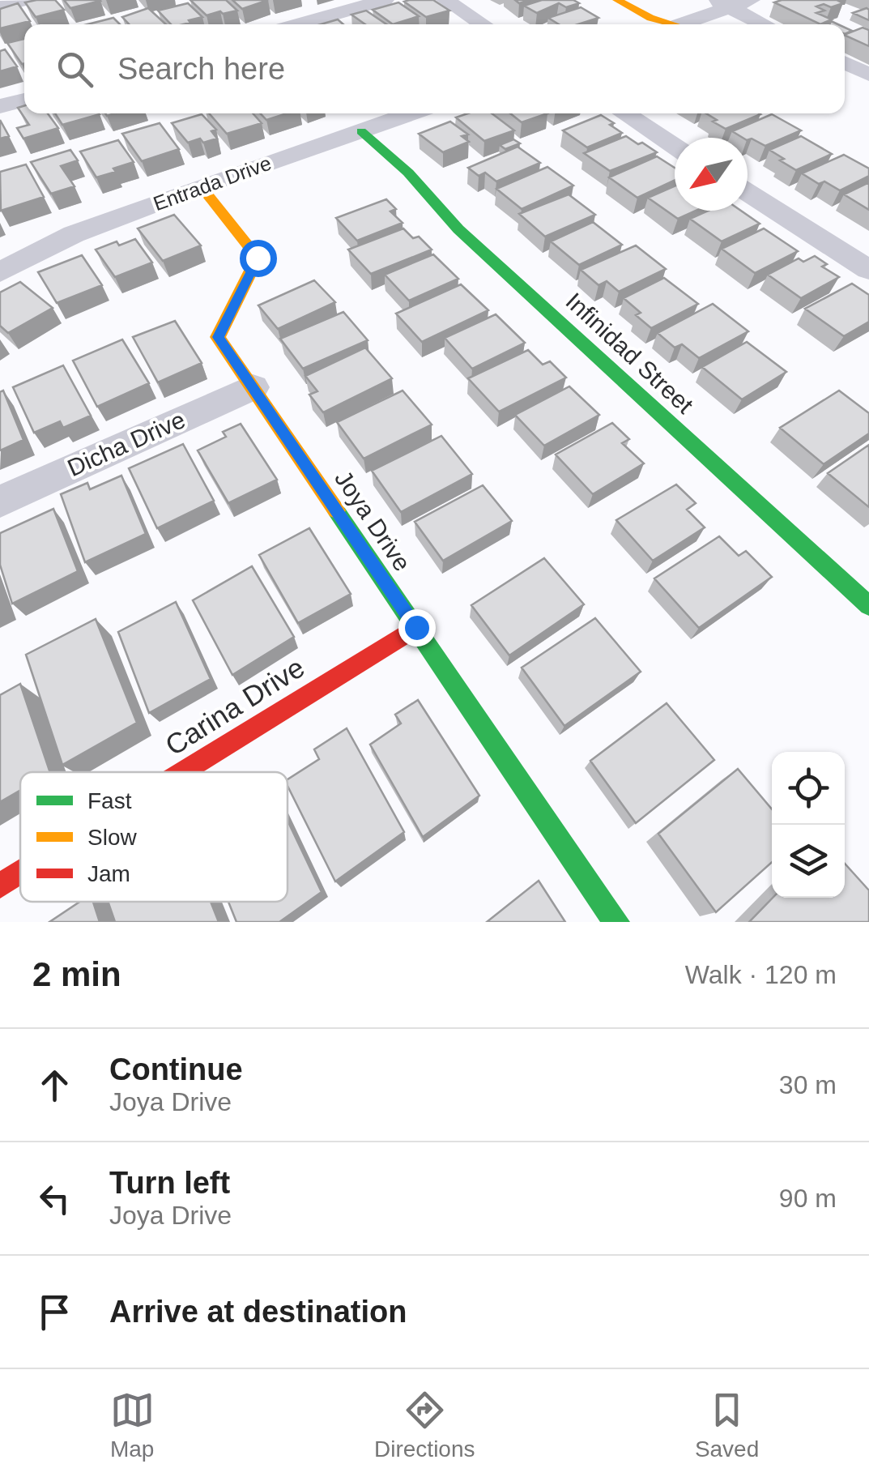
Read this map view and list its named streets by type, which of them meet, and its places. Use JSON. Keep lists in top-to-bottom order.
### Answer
{
  "streets": {
    "street": [
      "Entrada Drive",
      "Infinidad Street",
      "Dicha Drive",
      "Joya Drive",
      "Carina Drive"
    ]
  },
  "crossings": [
    ["Entrada Drive", "Infinidad Street"],
    ["Entrada Drive", "Joya Drive"],
    ["Dicha Drive", "Joya Drive"],
    ["Joya Drive", "Carina Drive"]
  ],
  "legend": ["Fast", "Slow", "Jam"],
  "north": "bottom left",
  "page": {
    "search": "Search here",
    "heading": ["2 min", "Walk · 120 m"],
    "list": [
      ["Continue", "Joya Drive", "30 m"],
      ["Turn left", "Joya Drive", "90 m"],
      "Arrive at destination"
    ],
    "nav": ["Map", "Directions", "Saved"]
  }
}
